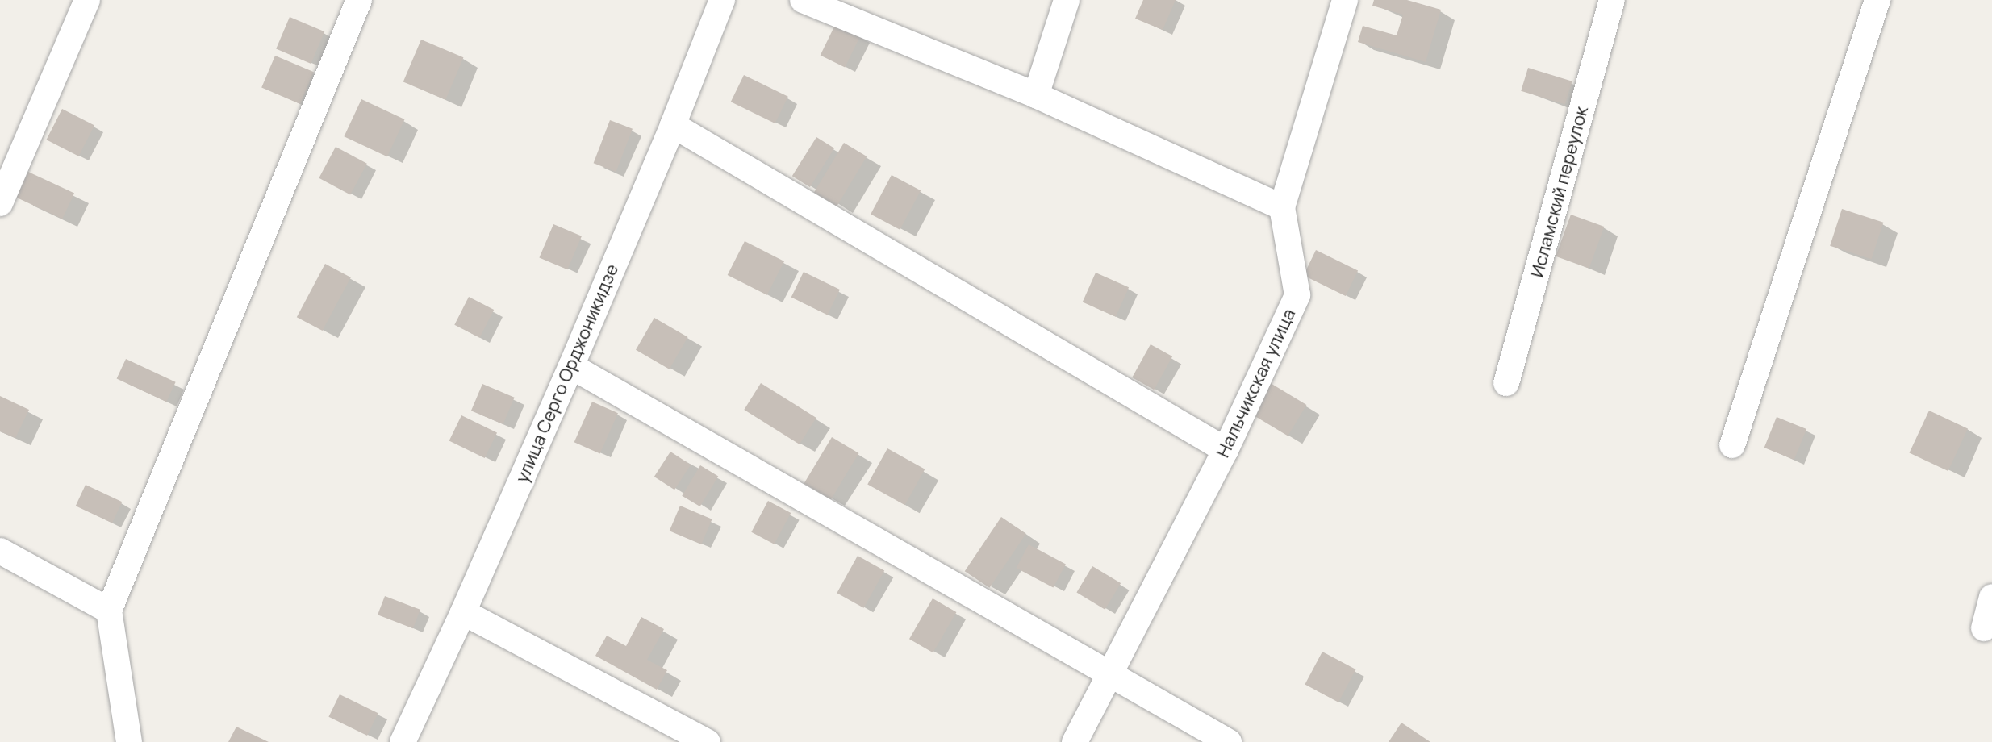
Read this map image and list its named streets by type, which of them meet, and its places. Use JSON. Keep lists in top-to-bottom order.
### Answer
{
  "streets": {
    "street": ["Исламский переулок", "улица Серго Орджоникидзе", "Нальчикская улица"]
  }
}
